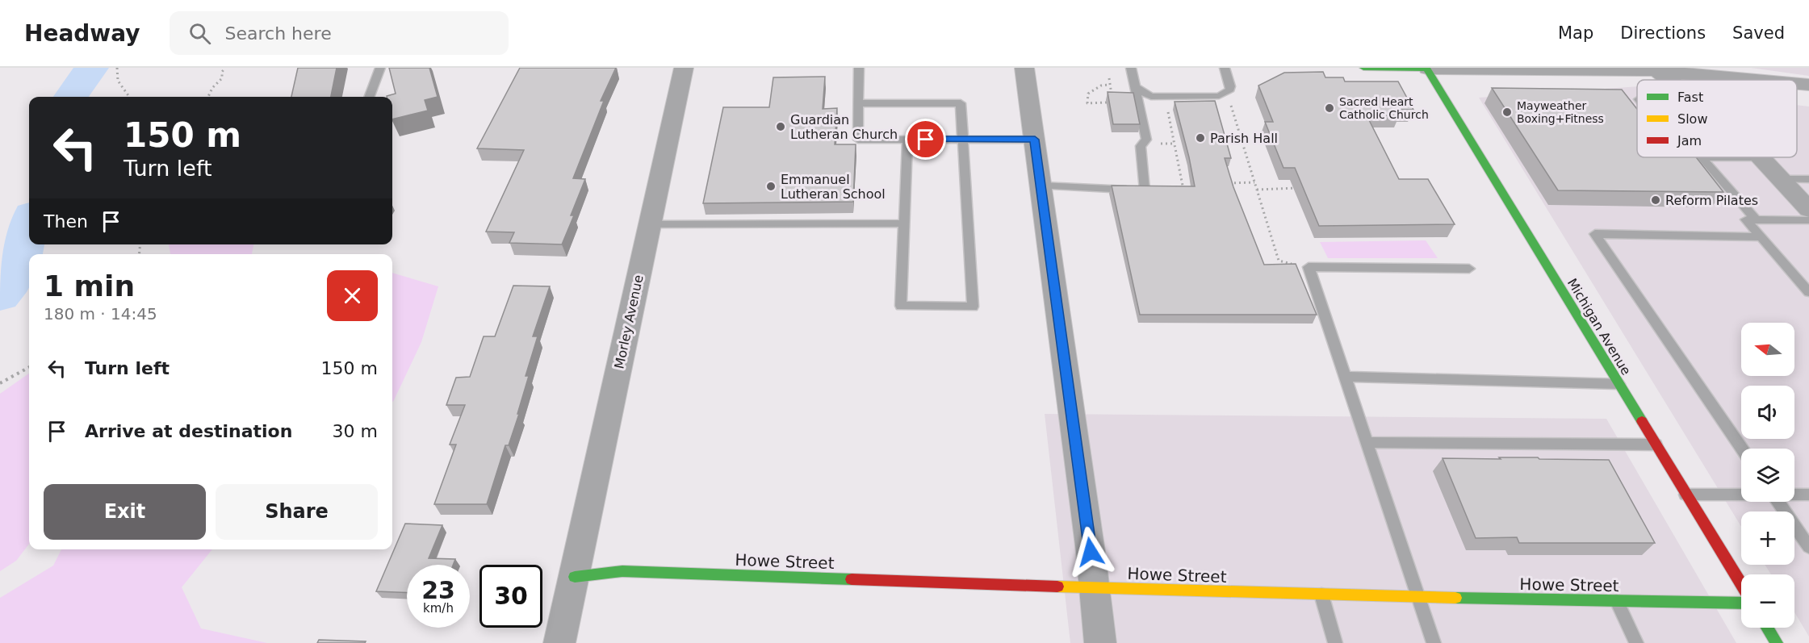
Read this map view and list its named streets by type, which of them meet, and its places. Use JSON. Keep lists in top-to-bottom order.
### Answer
{
  "streets": {
    "street": ["Morley Avenue", "Michigan Avenue", "Howe Street"]
  },
  "crossings": [
    ["Morley Avenue", "Howe Street"]
  ],
  "places": [
    "Sacred Heart Catholic Church",
    "Mayweather Boxing+Fitness",
    "Guardian Lutheran Church",
    "Parish Hall",
    "Emmanuel Lutheran School",
    "Reform Pilates"
  ],
  "legend": ["Fast", "Slow", "Jam"],
  "north": "left",
  "page": {
    "header": "Headway",
    "search": "Search here",
    "nav": ["Map", "Directions", "Saved"],
    "turn": ["150 m", "Turn left"],
    "then": "Then",
    "heading": ["1 min", "180 m · 14:45"],
    "map_buttons": ["+", "−"],
    "list": [
      {
        "name": "Turn left",
        "value": "150 m"
      },
      {
        "name": "Arrive at destination",
        "value": "30 m"
      }
    ],
    "buttons": ["Exit", "Share"],
    "speed": "23 km/h",
    "limit": "30"
  }
}
